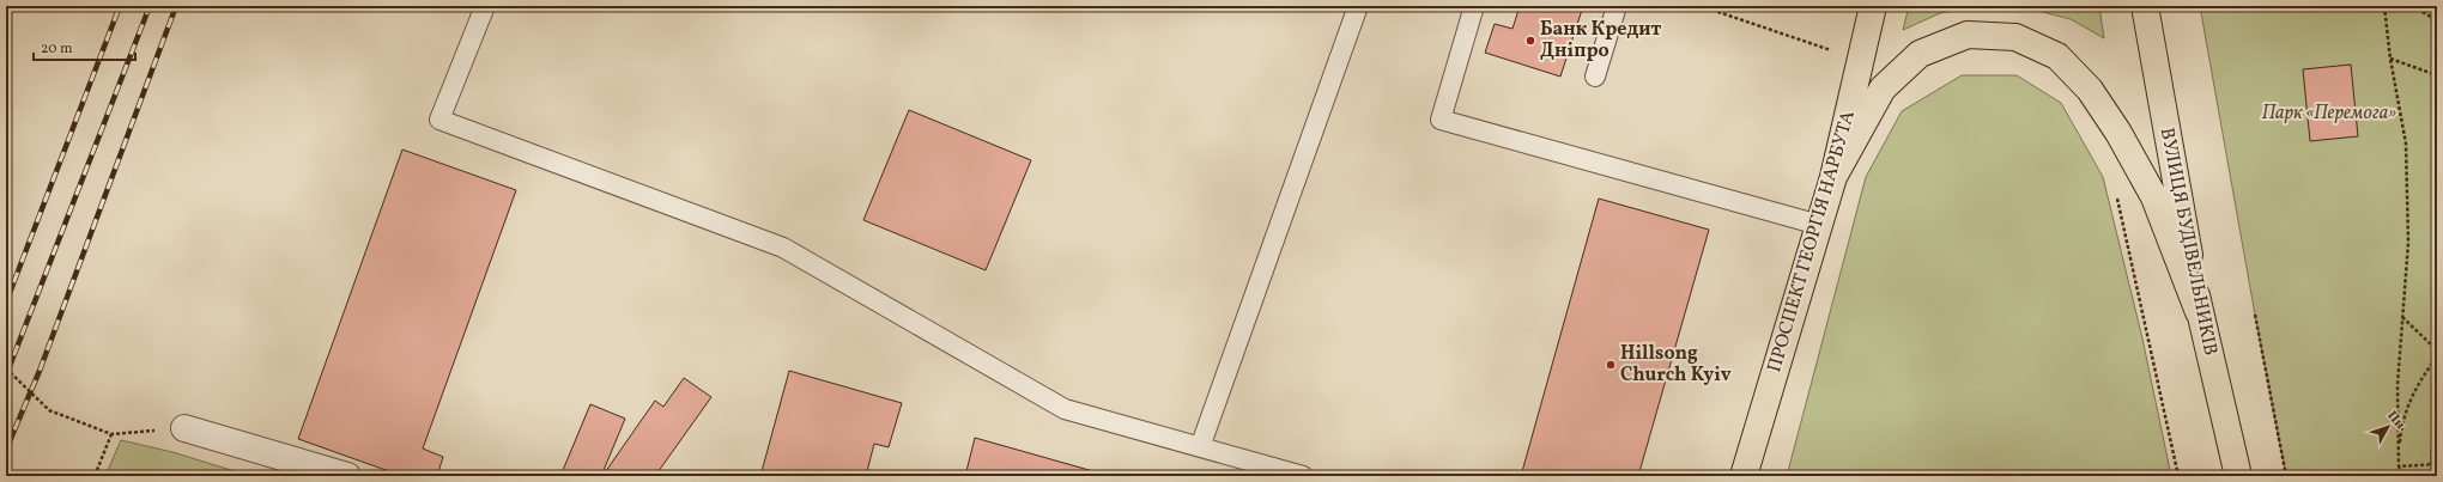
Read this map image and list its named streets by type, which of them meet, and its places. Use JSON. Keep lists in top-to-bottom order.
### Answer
{
  "streets": {
    "main road": ["ПРОСПЕКТ ГЕОРГІЯ НАРБУТА", "ВУЛИЦЯ БУДІВЕЛЬНИКІВ"]
  },
  "parks": ["Парк «Перемога»"],
  "places": ["Банк Кредит Дніпро", "Hillsong Church Kyiv"],
  "scale_bar": "20 m",
  "north": "top right"
}
